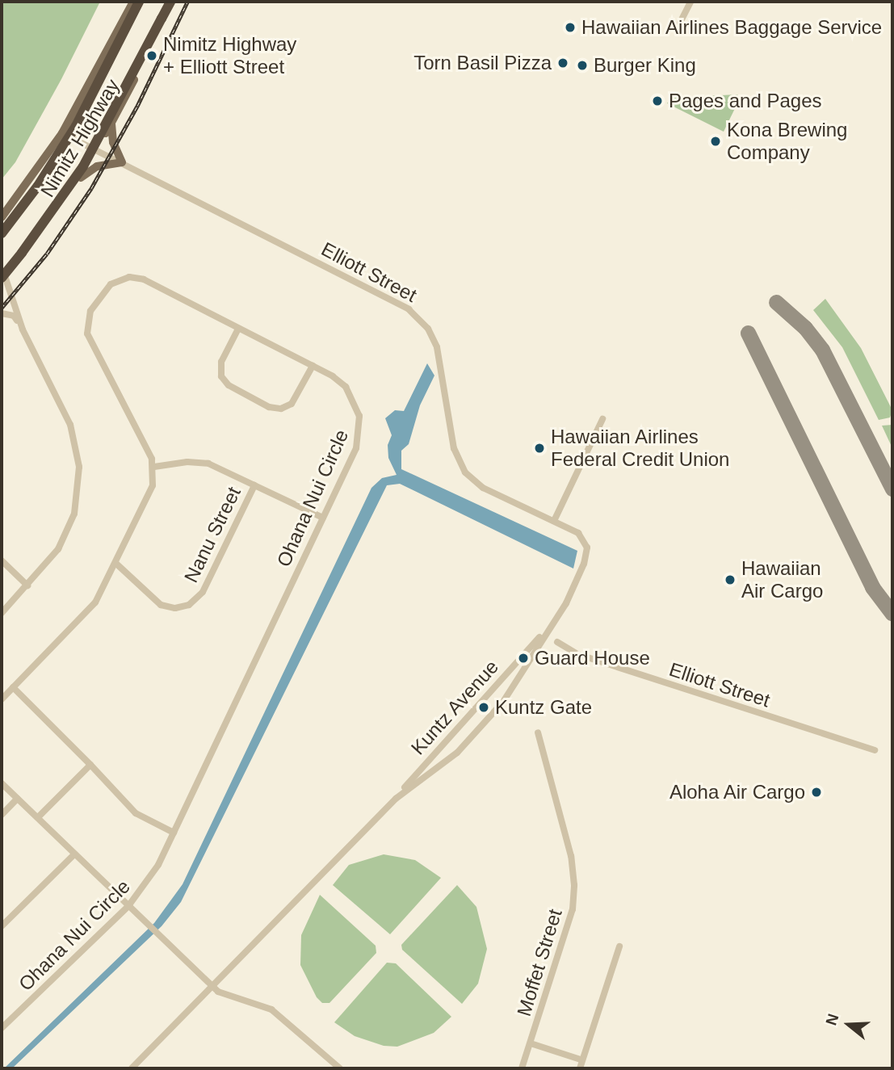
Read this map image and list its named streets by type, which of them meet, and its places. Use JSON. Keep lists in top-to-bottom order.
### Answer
{
  "streets": {
    "main road": ["Nimitz Highway"],
    "street": [
      "Elliott Street",
      "Ohana Nui Circle",
      "Nanu Street",
      "Kuntz Avenue",
      "Moffet Street"
    ]
  },
  "crossings": [
    ["Nimitz Highway", "Elliott Street"],
    ["Elliott Street", "Kuntz Avenue"]
  ],
  "places": [
    "Hawaiian Airlines Baggage Service",
    "Nimitz Highway + Elliott Street",
    "Torn Basil Pizza",
    "Burger King",
    "Pages and Pages",
    "Kona Brewing Company",
    "Hawaiian Airlines Federal Credit Union",
    "Hawaiian Air Cargo",
    "Guard House",
    "Kuntz Gate",
    "Aloha Air Cargo"
  ],
  "north": "left"
}
